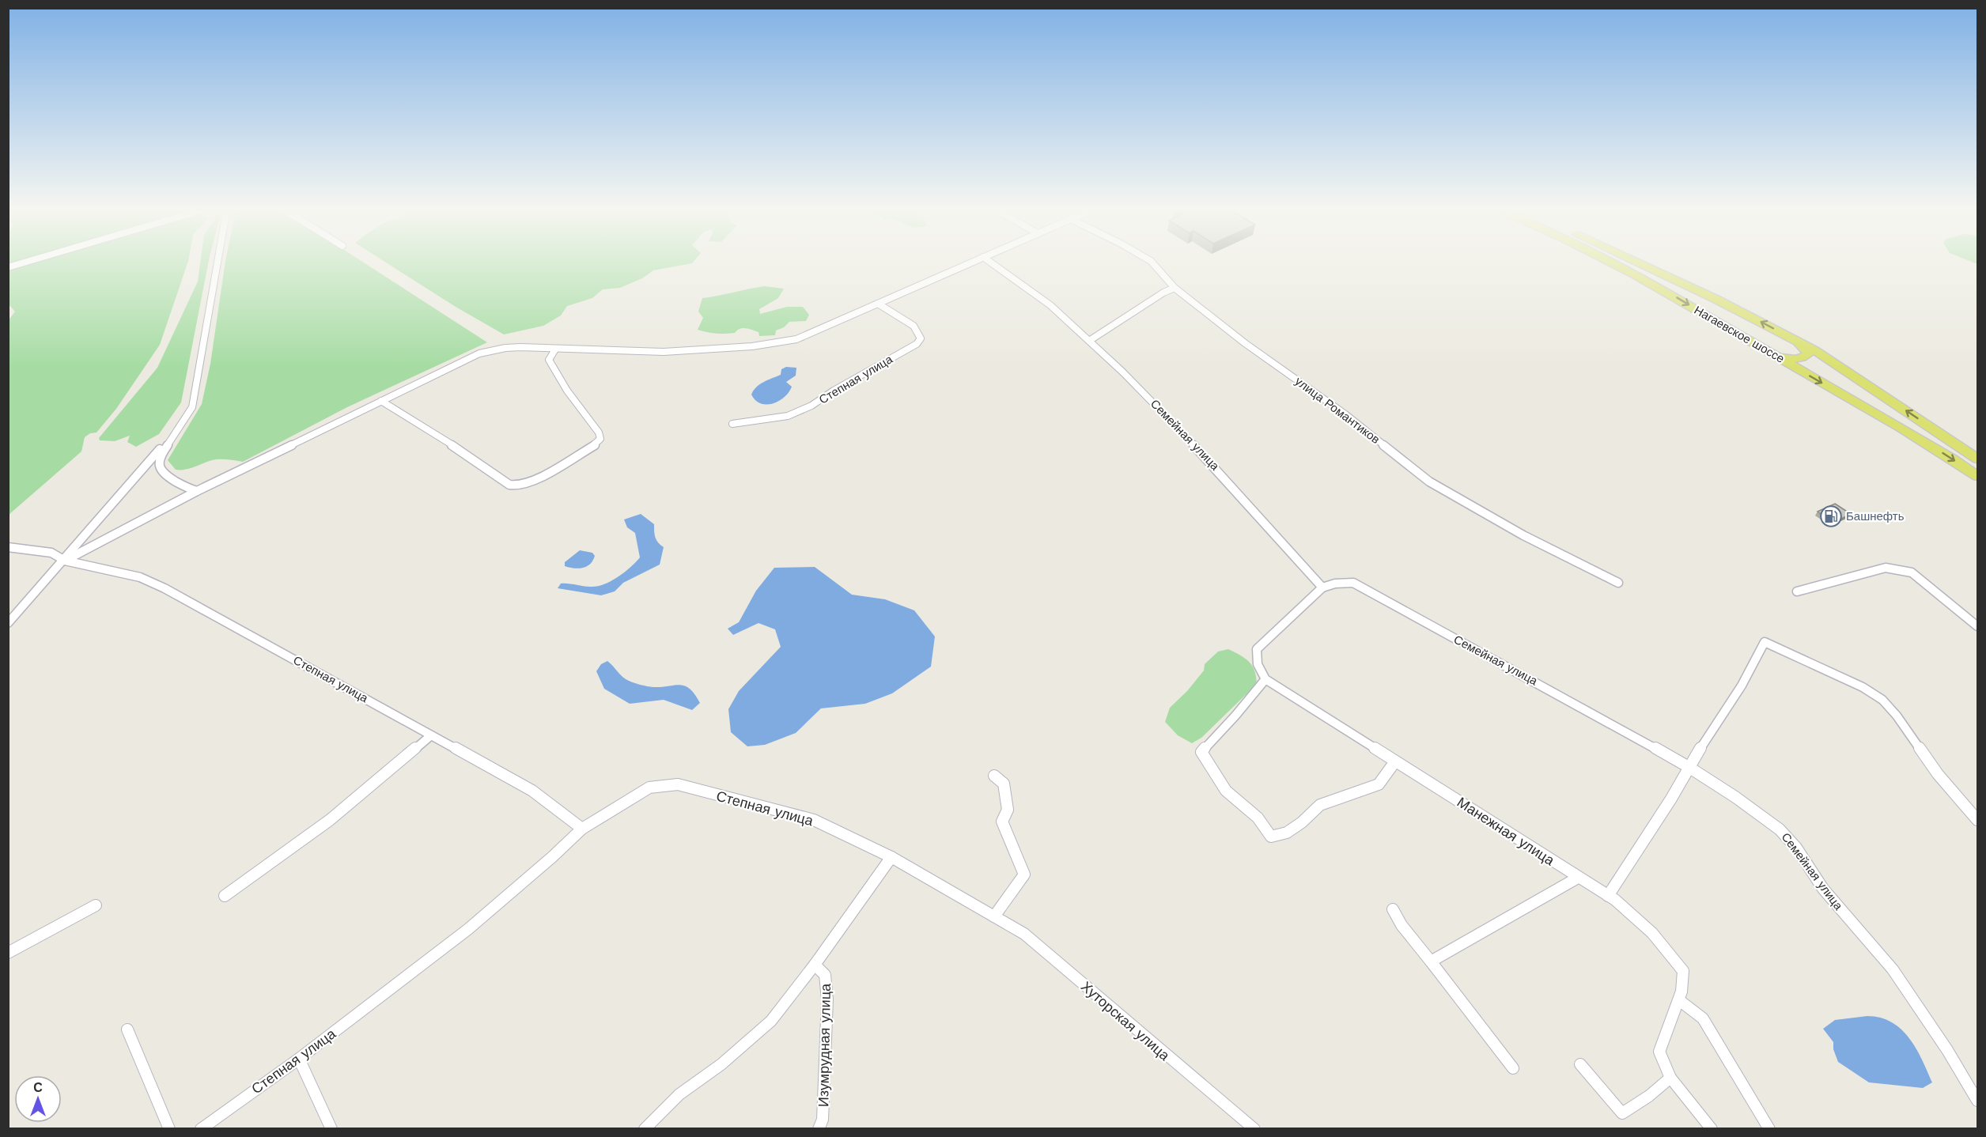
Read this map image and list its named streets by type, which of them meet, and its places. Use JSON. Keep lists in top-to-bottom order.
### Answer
{
  "streets": {
    "main road": ["Нагаевское шоссе"],
    "street": [
      "Степная улица",
      "улица Романтиков",
      "Семейная улица",
      "Манежная улица",
      "Хуторская улица",
      "Изумрудная улица"
    ]
  },
  "crossings": [
    ["Степная улица", "Хуторская улица"]
  ],
  "places": {
    "fuel station": ["Башнефть"]
  },
  "north": "top"
}
